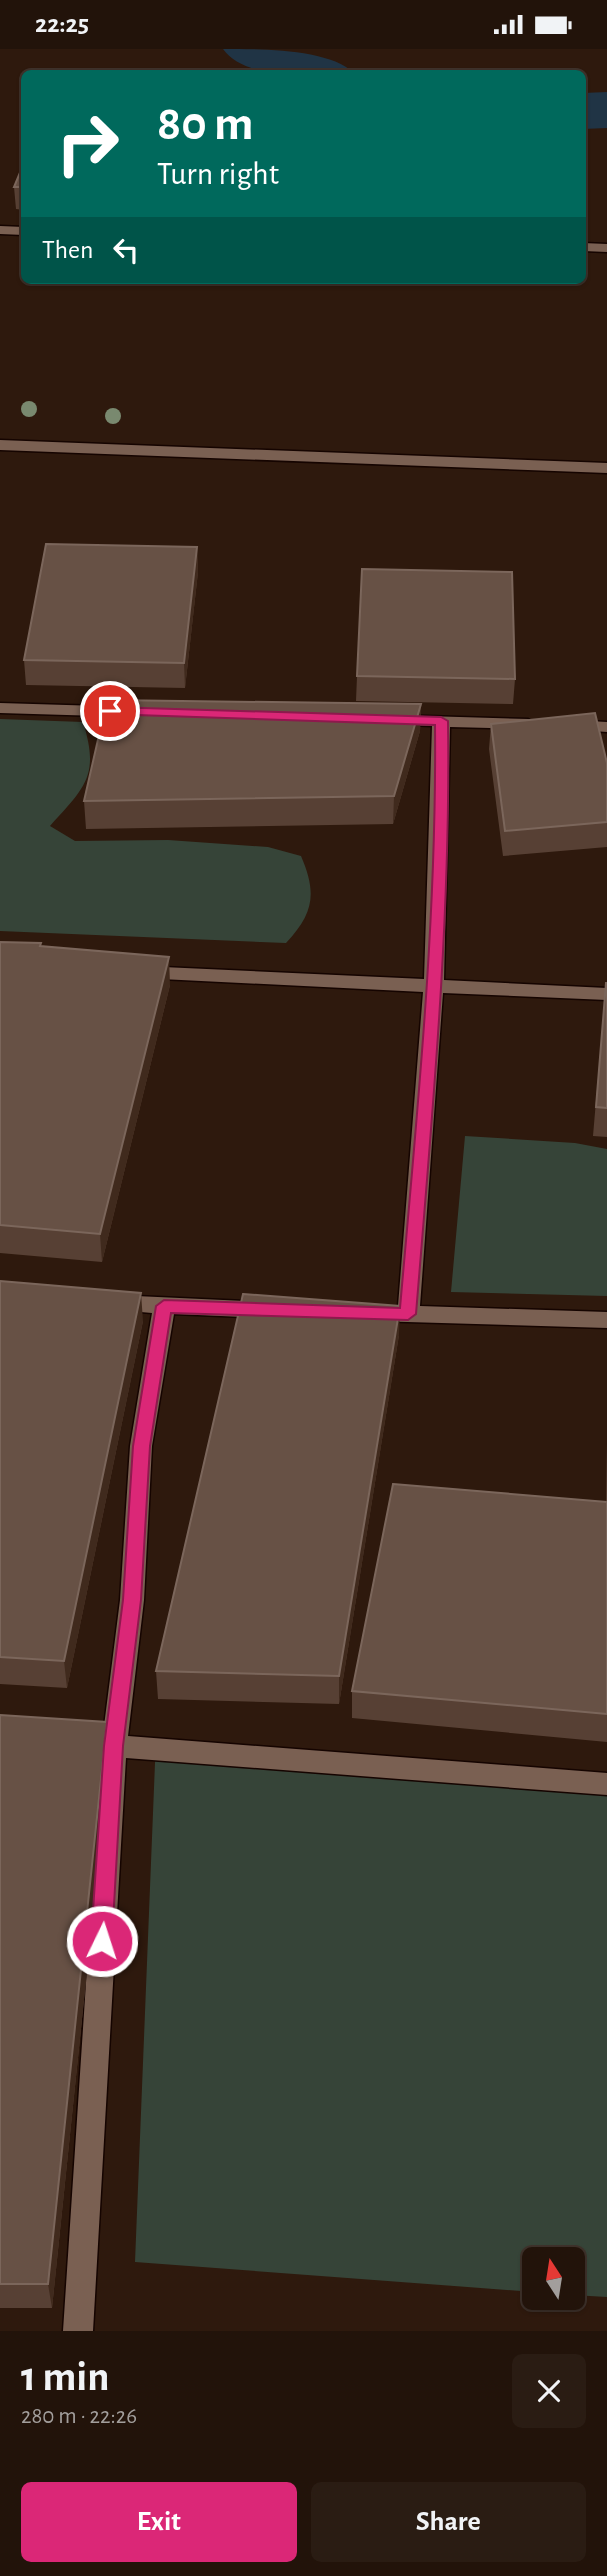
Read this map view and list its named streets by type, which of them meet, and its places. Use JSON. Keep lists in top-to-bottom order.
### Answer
{
  "north": "top",
  "page": {
    "status": "22:25",
    "turn": ["80 m", "Turn right"],
    "then": "Then",
    "heading": ["1 min", "280 m · 22:26"],
    "buttons": ["Exit", "Share"]
  }
}
